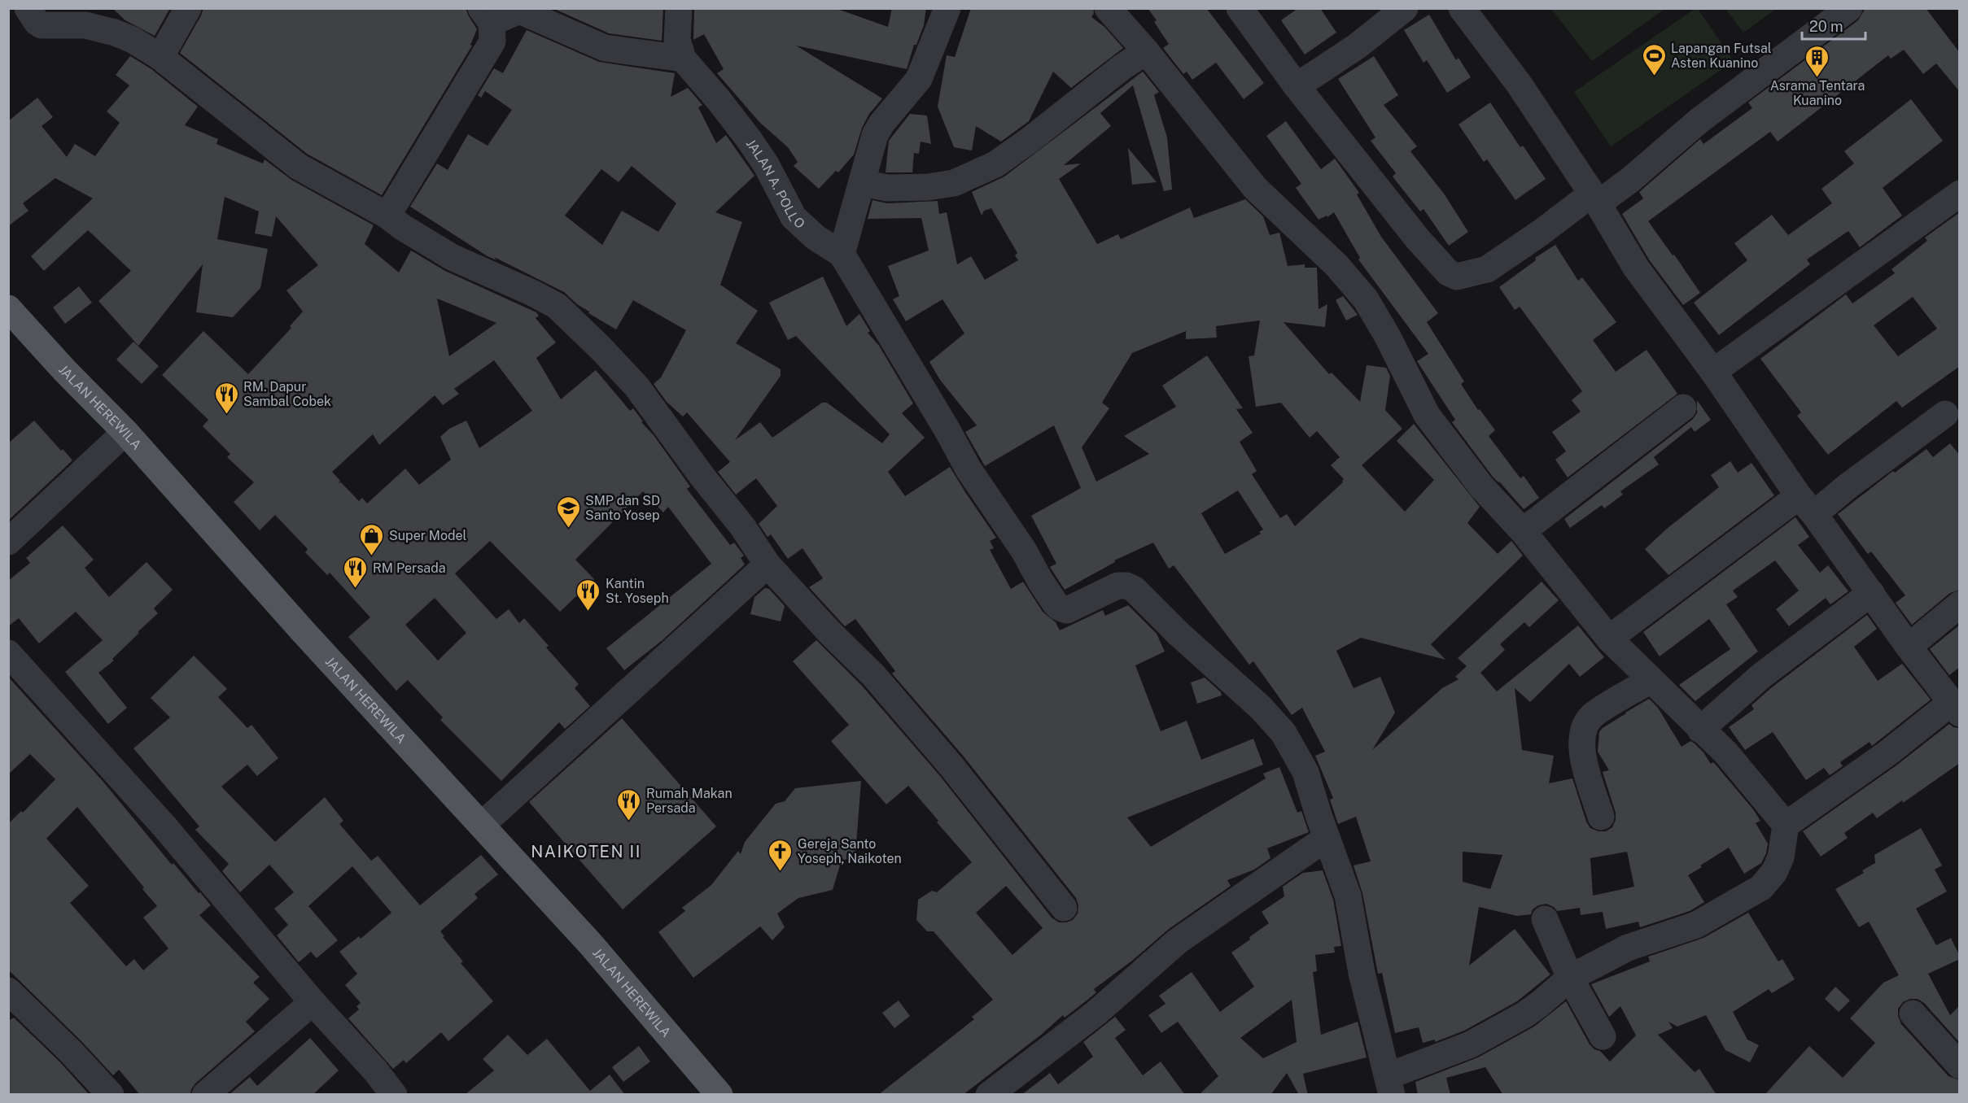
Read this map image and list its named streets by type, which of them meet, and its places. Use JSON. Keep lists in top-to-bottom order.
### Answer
{
  "streets": {
    "main road": ["JALAN HEREWILA"],
    "street": ["JALAN A. POLLO"]
  },
  "districts": ["NAIKOTEN II"],
  "places": {
    "sports": ["Lapangan Futsal Asten Kuanino"],
    "building": ["Asrama Tentara Kuanino"],
    "restaurant": [
      "RM. Dapur Sambal Cobek",
      "RM Persada",
      "Kantin St. Yoseph",
      "Rumah Makan Persada"
    ],
    "school or university": ["SMP dan SD Santo Yosep"],
    "shop": ["Super Model"],
    "church": ["Gereja Santo Yoseph, Naikoten"]
  },
  "scale_bar": "20 m"
}
